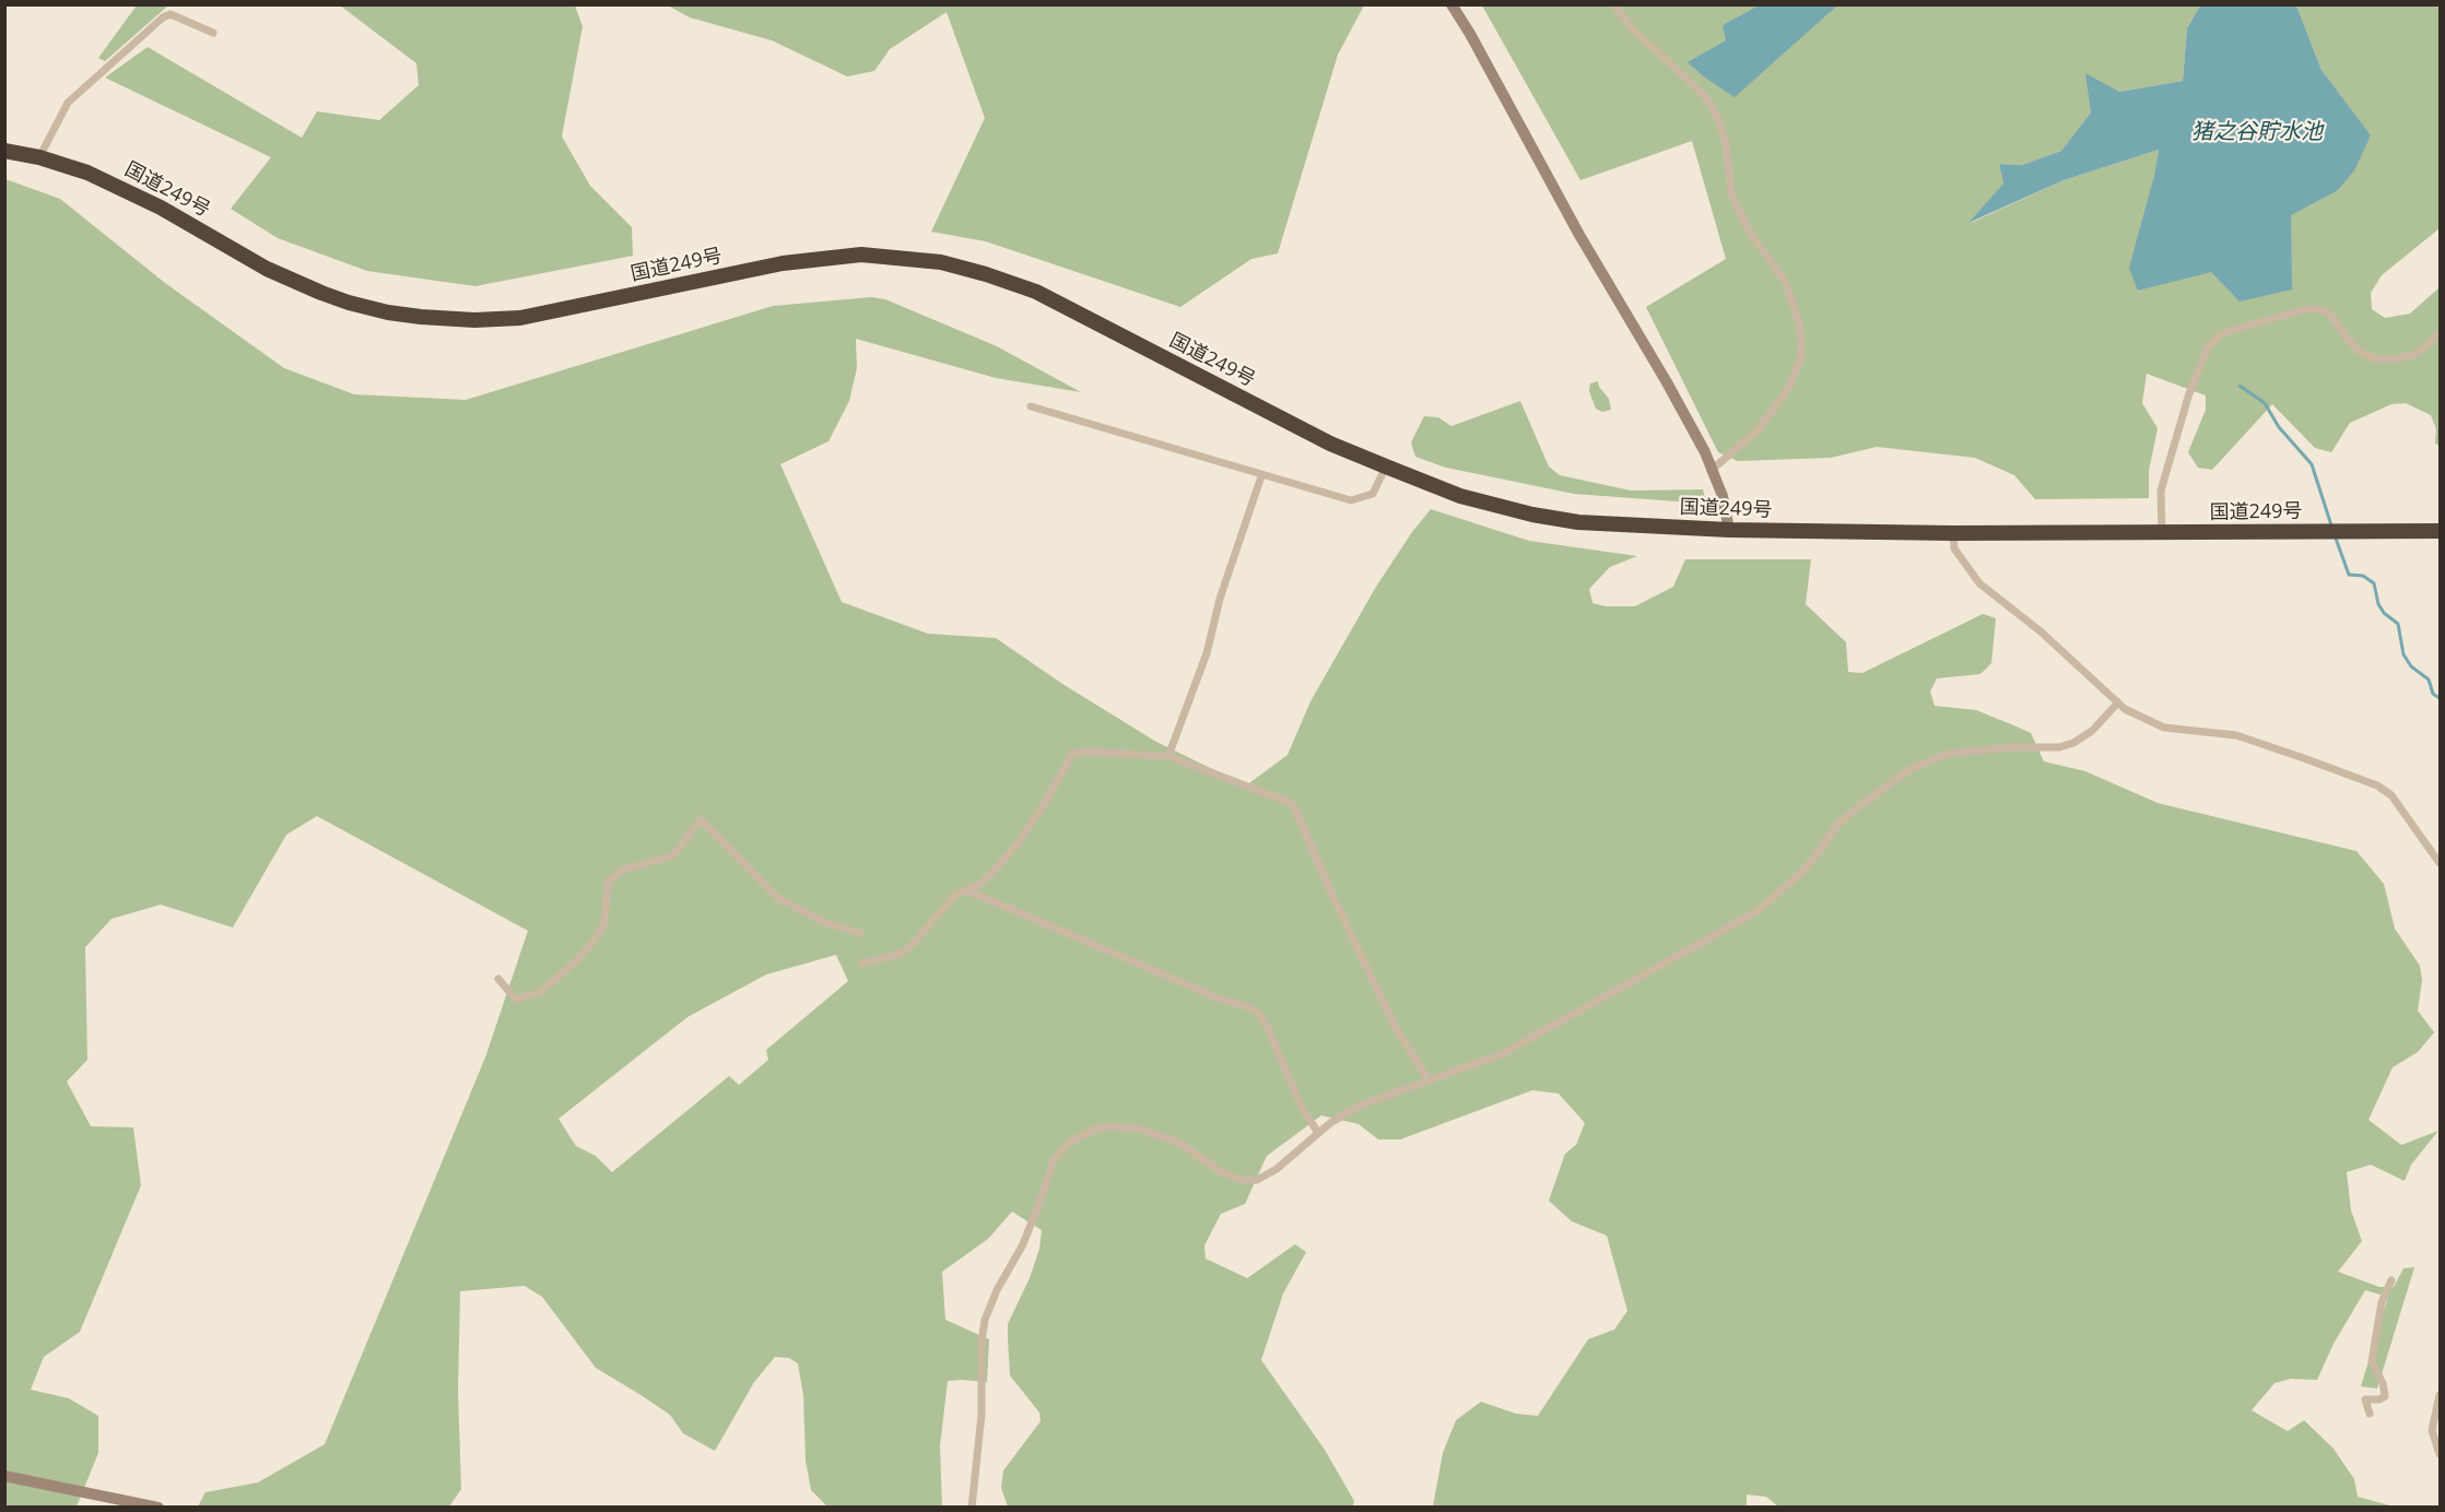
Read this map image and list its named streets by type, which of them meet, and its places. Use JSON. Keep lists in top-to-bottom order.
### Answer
{
  "streets": {
    "highway": ["国道249号"]
  },
  "water": ["猪之谷貯水池"]
}
